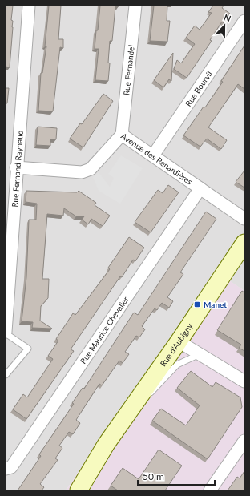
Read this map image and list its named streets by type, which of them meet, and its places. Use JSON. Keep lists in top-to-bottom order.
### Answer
{
  "streets": {
    "main road": ["Rue d'Aubigny"],
    "street": [
      "Rue Fernandel",
      "Rue Bourvil",
      "Avenue des Renardières",
      "Rue Fernand Raynaud",
      "Rue Maurice Chevalier"
    ]
  },
  "crossings": [
    ["Rue Fernandel", "Avenue des Renardières"],
    ["Rue Bourvil", "Avenue des Renardières"],
    ["Avenue des Renardières", "Rue Fernand Raynaud"],
    ["Avenue des Renardières", "Rue Maurice Chevalier"]
  ],
  "places": {
    "transit": ["Manet"]
  },
  "scale_bar": "50 m",
  "north": "top"
}
